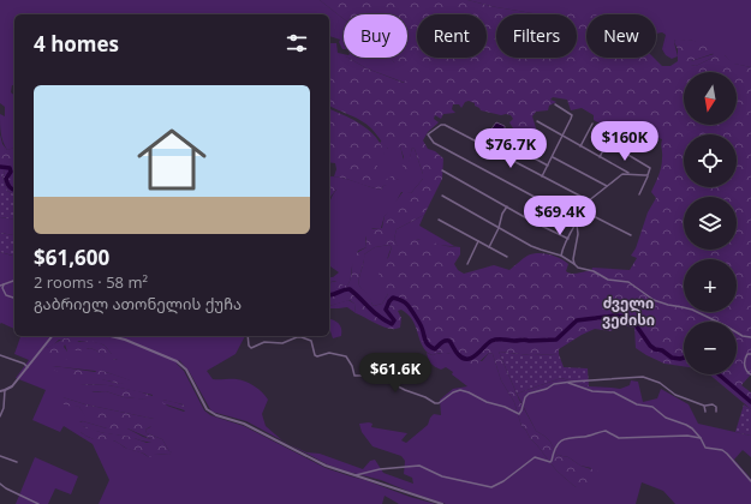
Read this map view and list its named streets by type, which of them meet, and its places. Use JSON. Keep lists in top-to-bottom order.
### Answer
{
  "districts": ["ძველი ვეძისი"],
  "north": "bottom",
  "page": {
    "chip": [
      "Buy",
      "Rent",
      "Filters",
      "New"
    ],
    "heading": "4 homes",
    "map_buttons": ["+", "−"],
    "list": [
      {
        "name": "$61,600",
        "note": "2 rooms · 58 m² · გაბრიელ ათონელის ქუჩა"
      }
    ],
    "price": [
      "$160K",
      "$76.7K",
      "$69.4K",
      "$61.6K"
    ]
  }
}
